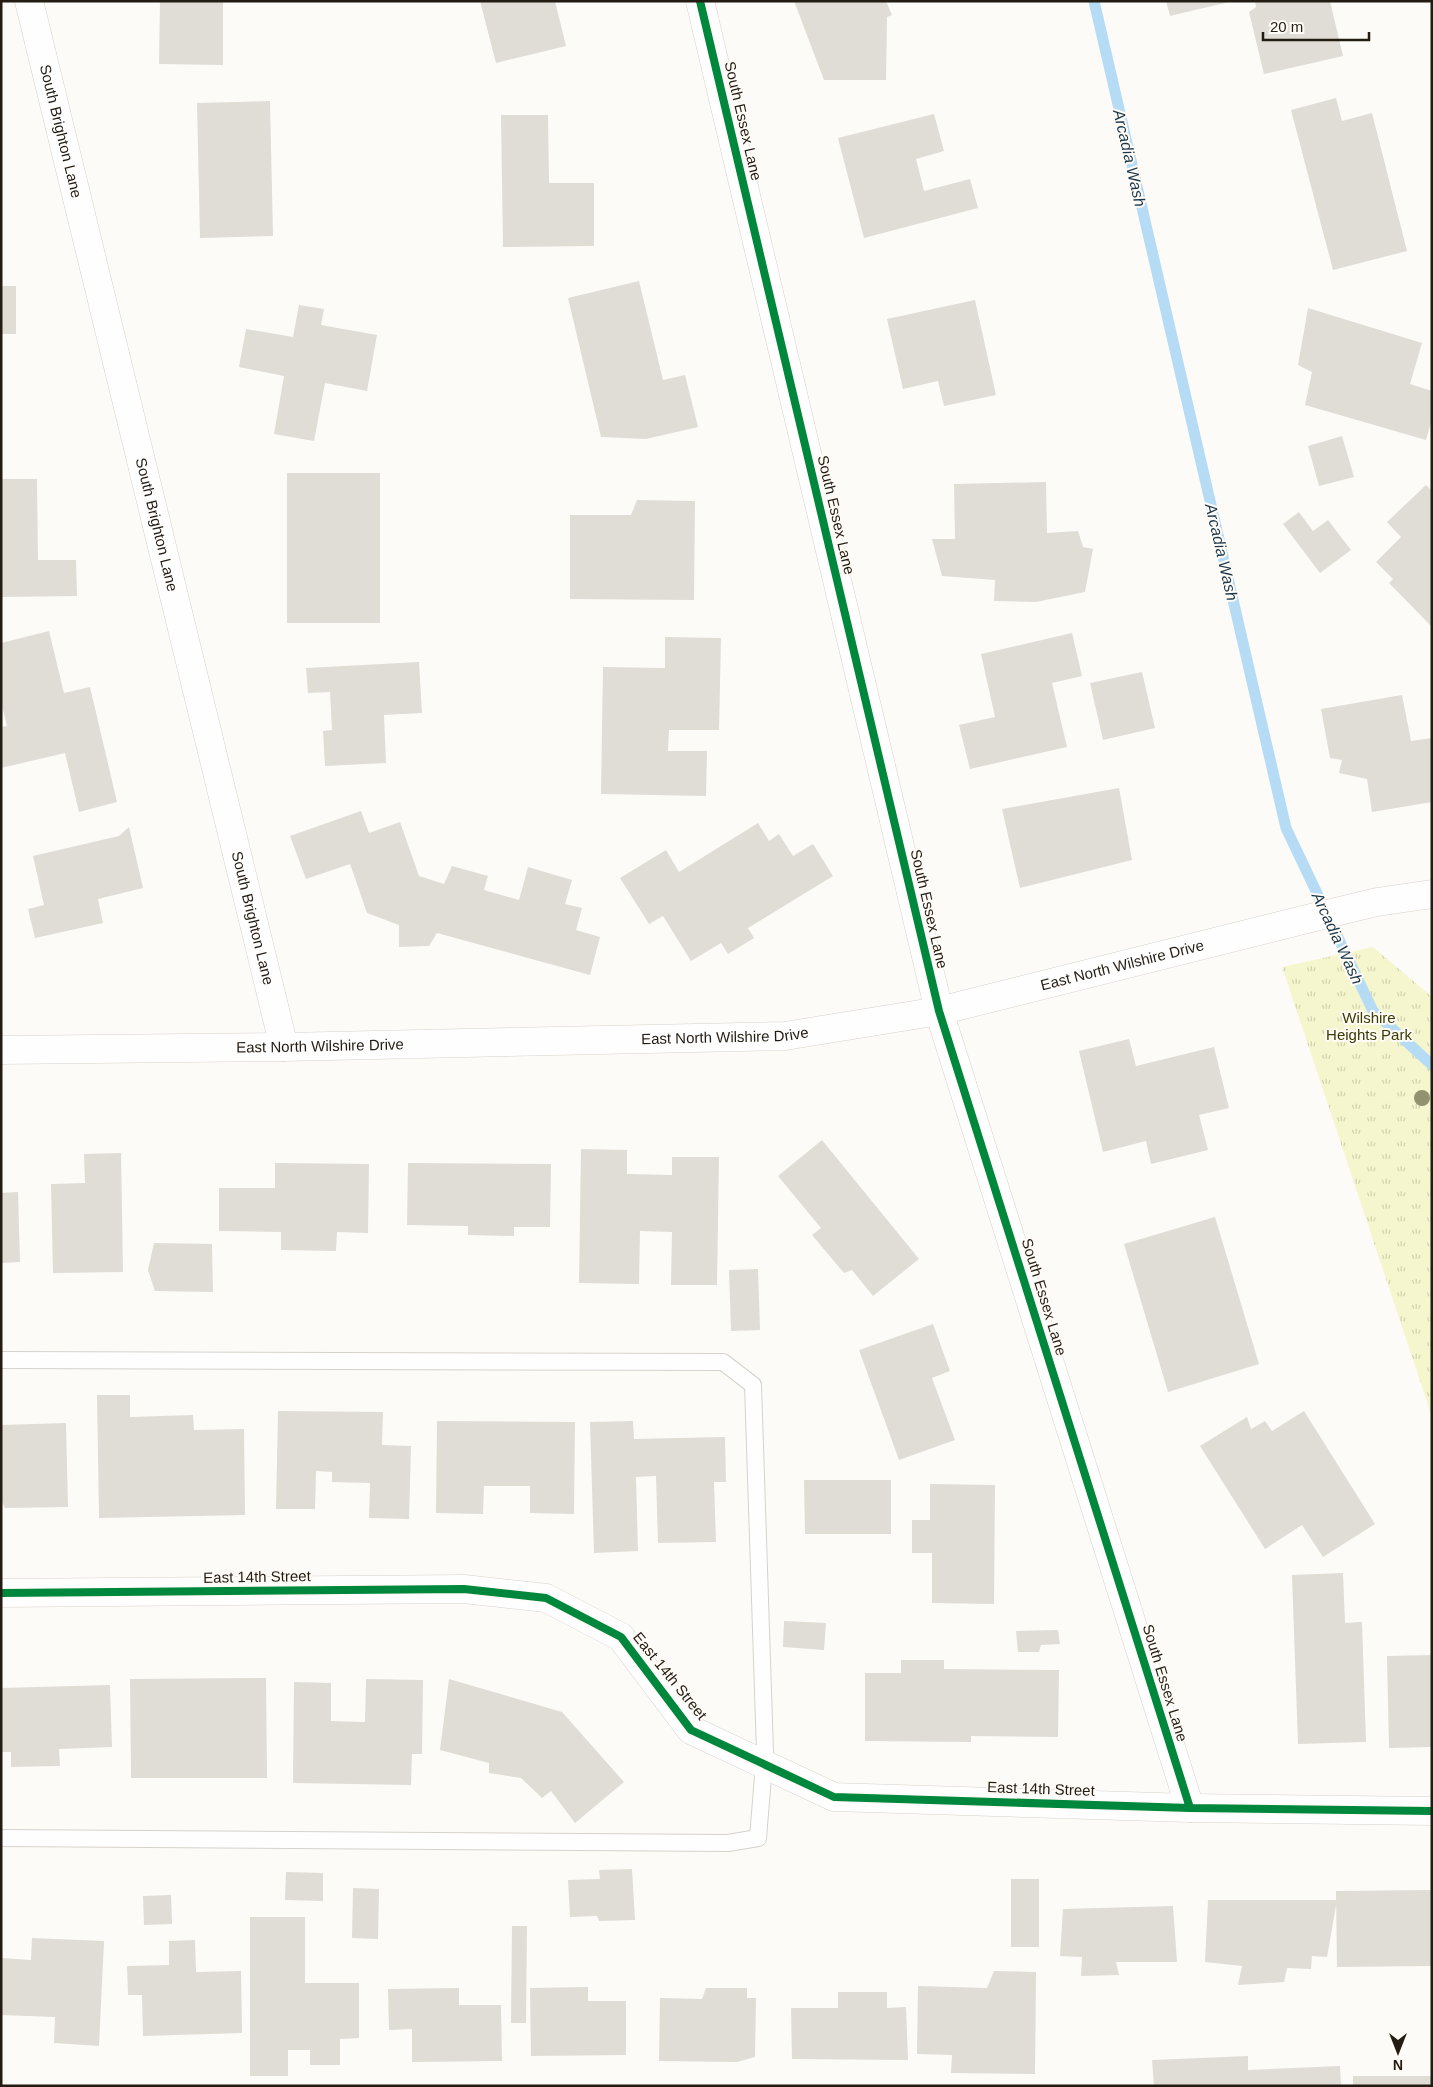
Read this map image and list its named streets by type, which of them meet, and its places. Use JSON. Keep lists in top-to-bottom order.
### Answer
{
  "streets": {
    "street": [
      "South Essex Lane",
      "South Brighton Lane",
      "East North Wilshire Drive",
      "East 14th Street"
    ]
  },
  "crossings": [
    ["South Essex Lane", "East North Wilshire Drive"],
    ["South Essex Lane", "East 14th Street"],
    ["South Brighton Lane", "East North Wilshire Drive"]
  ],
  "water": ["Arcadia Wash"],
  "parks": ["Wilshire Heights Park"],
  "scale_bar": "20 m",
  "north": "bottom"
}
